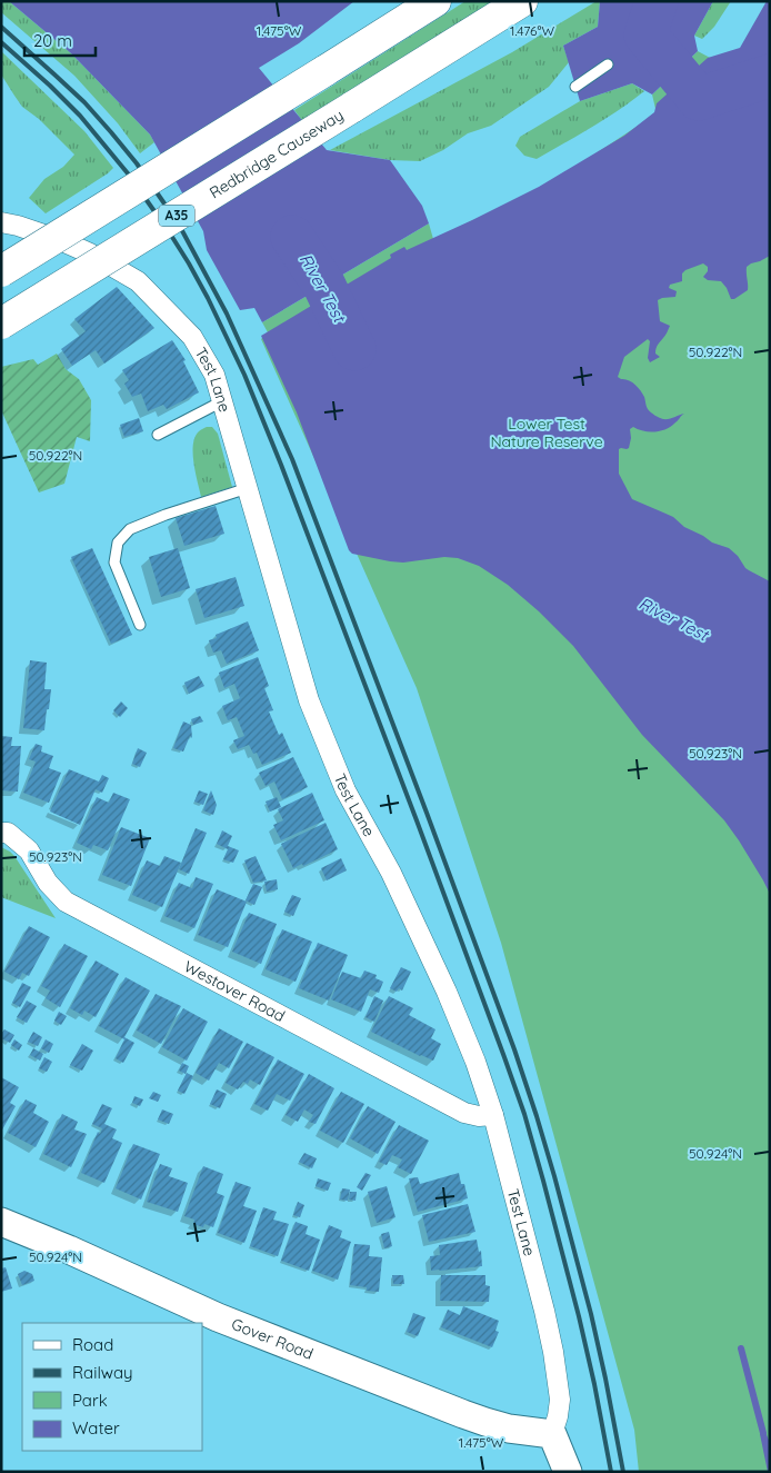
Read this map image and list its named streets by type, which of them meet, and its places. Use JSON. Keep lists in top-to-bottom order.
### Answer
{
  "streets": {
    "main road": ["Redbridge Causeway", "A35"],
    "street": ["Test Lane", "Westover Road", "Gover Road"]
  },
  "crossings": [
    ["Test Lane", "Westover Road"],
    ["Test Lane", "Gover Road"]
  ],
  "water": ["River Test"],
  "parks": ["Lower Test Nature Reserve"],
  "legend": [
    "Road",
    "Railway",
    "Park",
    "Water"
  ],
  "scale_bar": "20 m",
  "coordinates": [
    "1.475°W",
    "1.476°W",
    "50.922°N",
    "50.923°N",
    "50.924°N"
  ]
}
